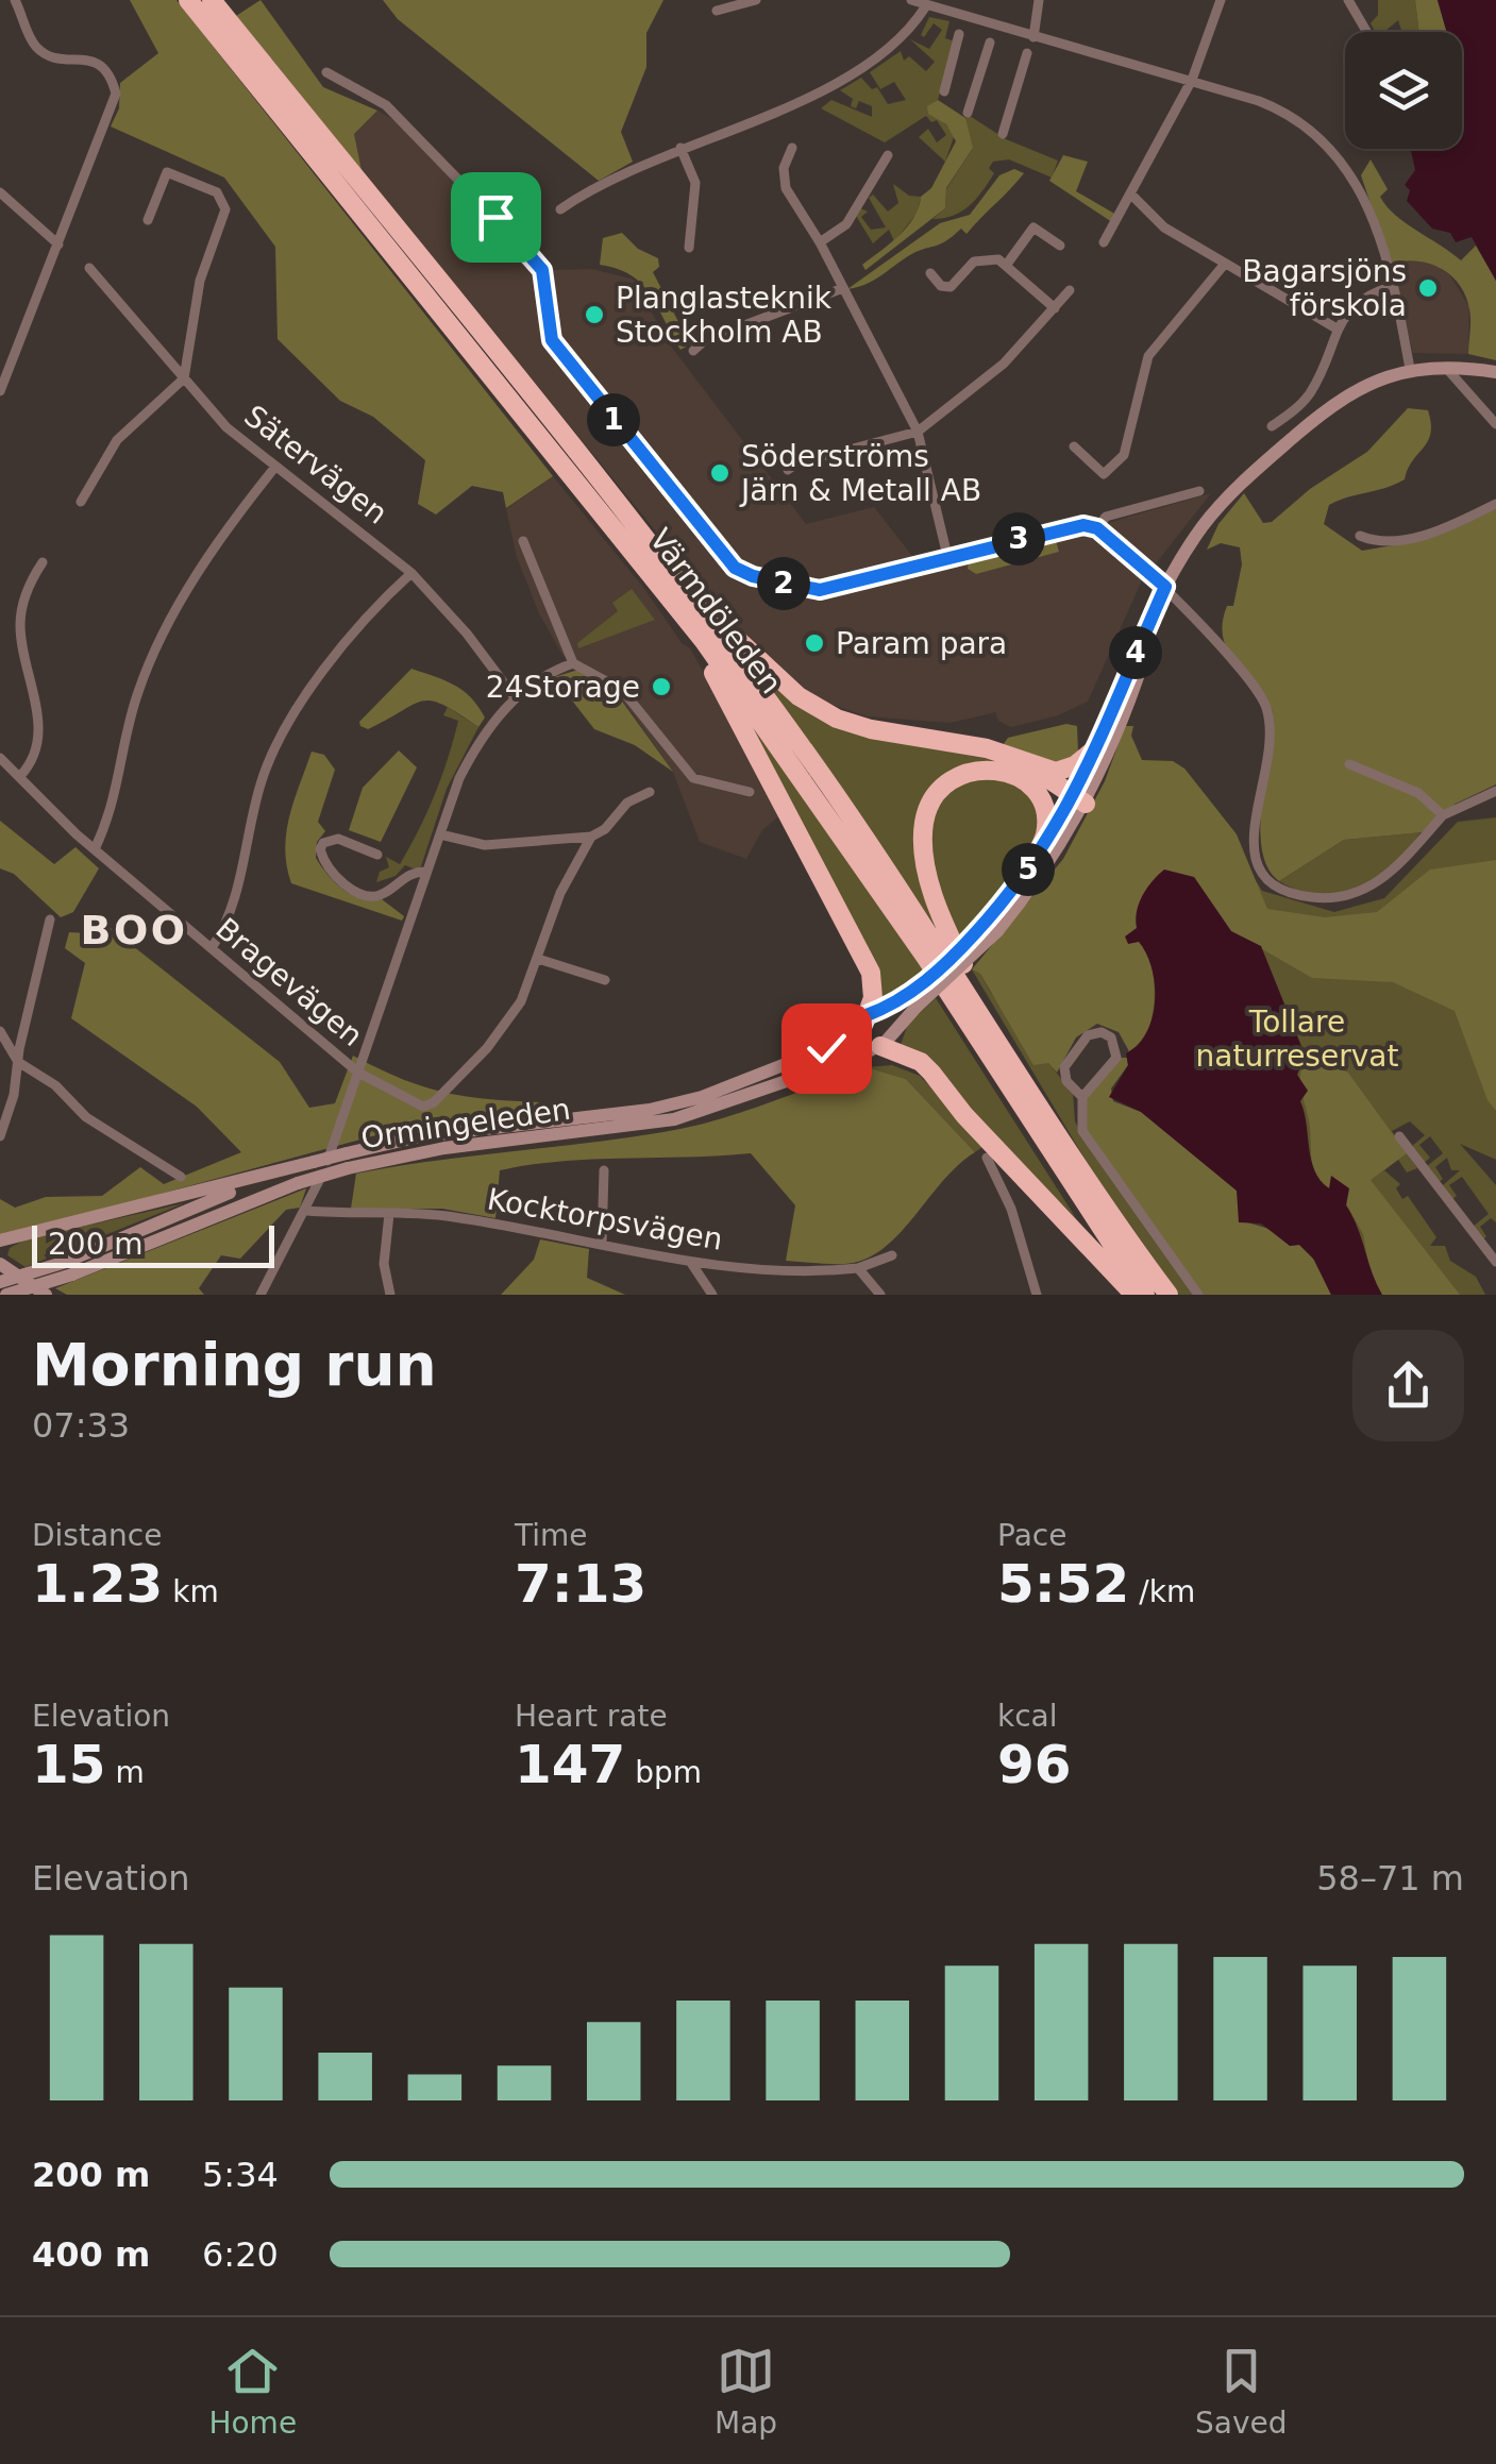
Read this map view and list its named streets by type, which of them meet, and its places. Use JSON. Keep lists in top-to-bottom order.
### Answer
{
  "streets": {
    "highway": ["Värmdöleden"],
    "main road": ["Ormingeleden"],
    "street": ["Sätervägen", "Bragevägen", "Kocktorpsvägen"]
  },
  "districts": ["BOO"],
  "parks": ["Tollare naturreservat"],
  "places": [
    "Bagarsjöns förskola",
    "Planglasteknik Stockholm AB",
    "Söderströms Järn & Metall AB",
    "Param para",
    "24Storage"
  ],
  "scale_bar": "200 m",
  "page": {
    "pins": [
      "1",
      "3",
      "2",
      "4",
      "5"
    ],
    "scale": "200 m",
    "heading": ["Morning run", "07:33"],
    "stats": [
      ["Distance", "1.23 km"],
      ["Time", "7:13"],
      ["Pace", "5:52 /km"],
      ["Elevation", "15 m"],
      ["Heart rate", "147 bpm"],
      ["kcal", "96"]
    ],
    "chart": ["Elevation", "58–71 m"],
    "list": [
      {
        "name": "200 m",
        "note": "5:34"
      },
      {
        "name": "400 m",
        "note": "6:20"
      }
    ],
    "tabs": ["Home", "Map", "Saved"]
  }
}
